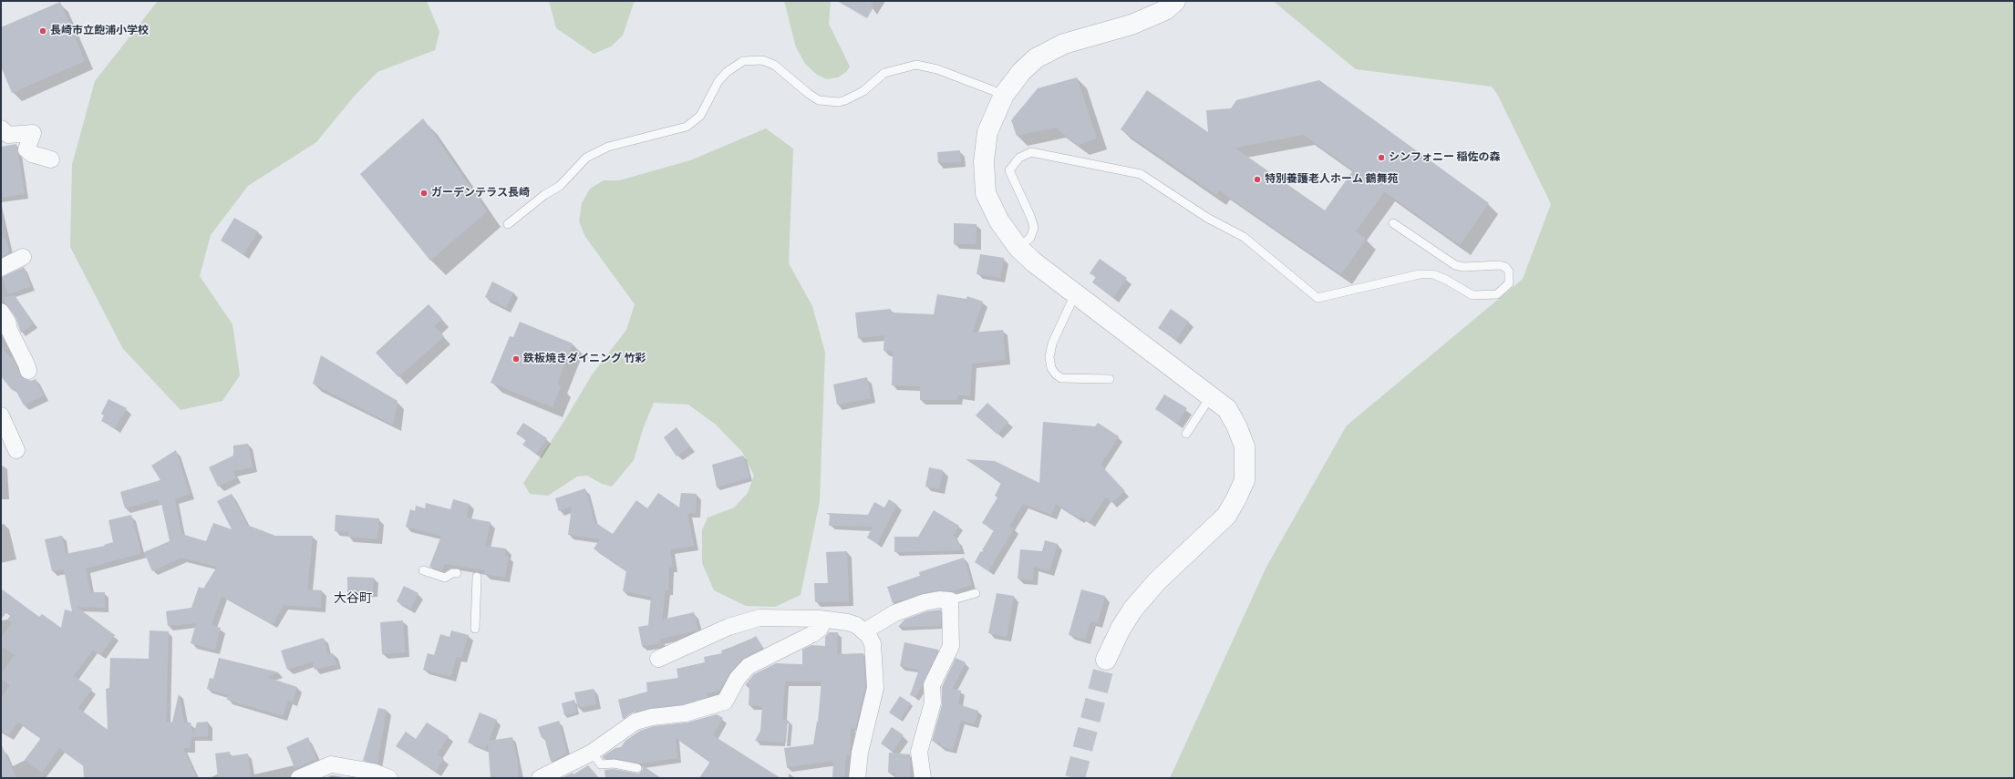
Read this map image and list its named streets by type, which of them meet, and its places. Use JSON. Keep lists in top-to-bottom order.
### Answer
{
  "districts": ["大谷町"],
  "places": [
    "長崎市立飽浦小学校",
    "シンフォニー 稲佐の森",
    "特別養護老人ホーム 鶴舞苑",
    "ガーデンテラス長崎",
    "鉄板焼きダイニング 竹彩"
  ]
}
